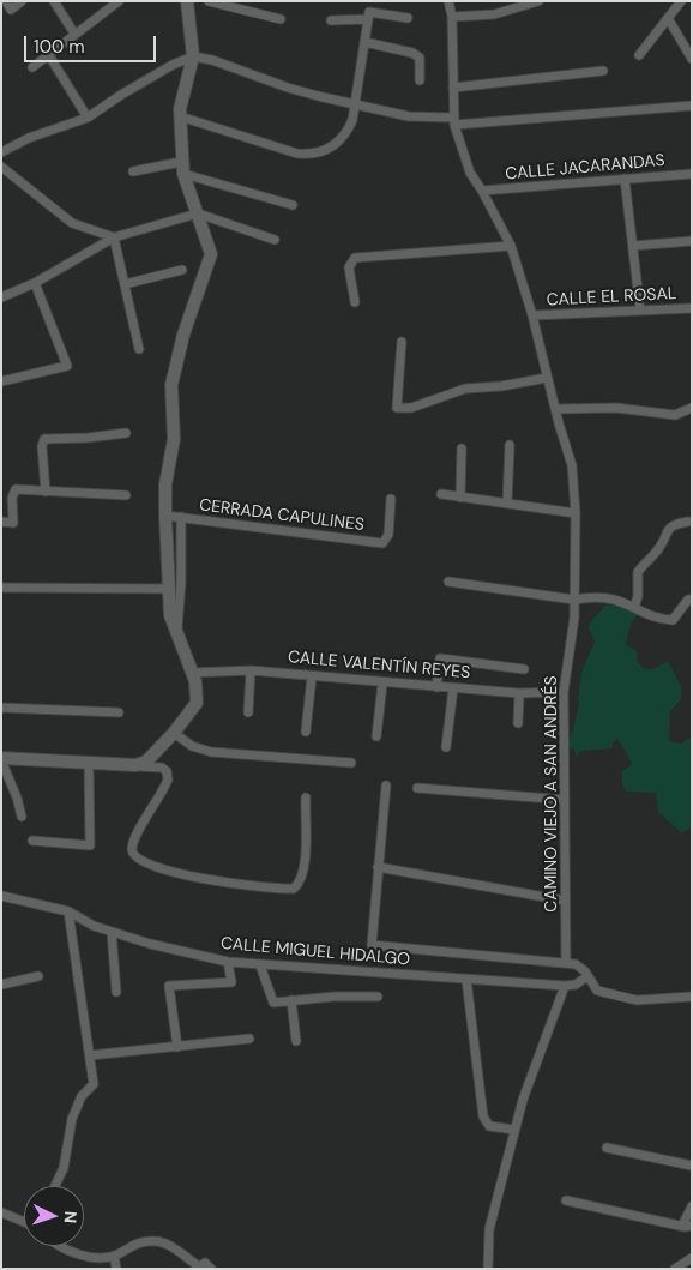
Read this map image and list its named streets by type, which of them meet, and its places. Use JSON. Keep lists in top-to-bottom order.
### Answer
{
  "streets": {
    "street": [
      "CALLE JACARANDAS",
      "CALLE EL ROSAL",
      "CERRADA CAPULINES",
      "CALLE VALENTÍN REYES",
      "CAMINO VIEJO A SAN ANDRÉS",
      "CALLE MIGUEL HIDALGO"
    ]
  },
  "crossings": [
    ["CALLE JACARANDAS", "CAMINO VIEJO A SAN ANDRÉS"],
    ["CALLE EL ROSAL", "CAMINO VIEJO A SAN ANDRÉS"],
    ["CALLE VALENTÍN REYES", "CAMINO VIEJO A SAN ANDRÉS"]
  ],
  "scale_bar": "100 m",
  "north": "right"
}
